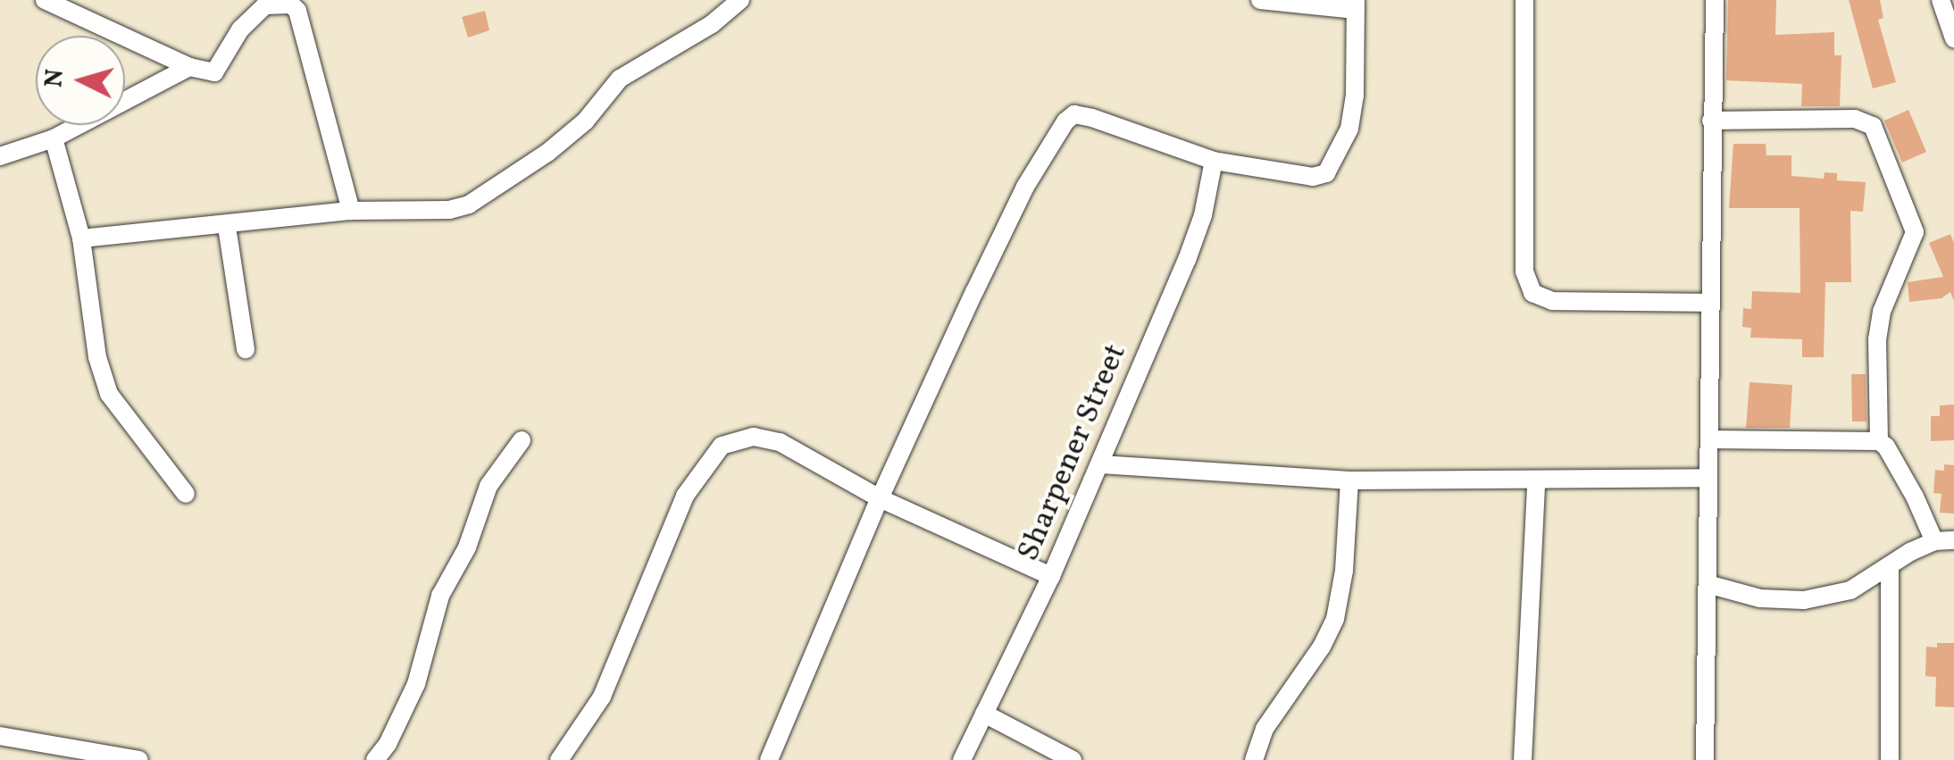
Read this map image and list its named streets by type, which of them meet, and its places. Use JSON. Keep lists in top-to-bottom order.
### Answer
{
  "streets": {
    "street": ["Sharpener Street"]
  },
  "north": "left"
}
